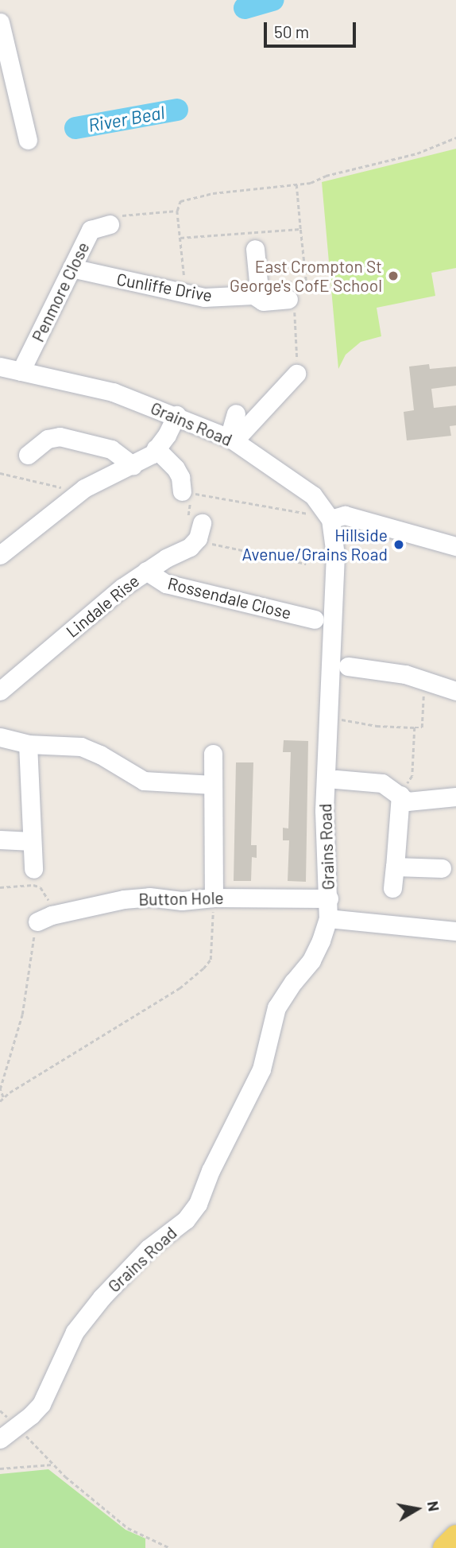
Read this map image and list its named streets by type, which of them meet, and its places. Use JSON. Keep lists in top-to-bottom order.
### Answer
{
  "streets": {
    "street": [
      "Cunliffe Drive",
      "Penmore Close",
      "Grains Road",
      "Rossendale Close",
      "Lindale Rise",
      "Button Hole"
    ]
  },
  "crossings": [
    ["Cunliffe Drive", "Penmore Close"],
    ["Penmore Close", "Grains Road"],
    ["Grains Road", "Button Hole"],
    ["Rossendale Close", "Lindale Rise"]
  ],
  "water": ["River Beal"],
  "places": ["East Crompton St George's CofE School", "Hillside Avenue/Grains Road"],
  "scale_bar": "50 m",
  "north": "right"
}
